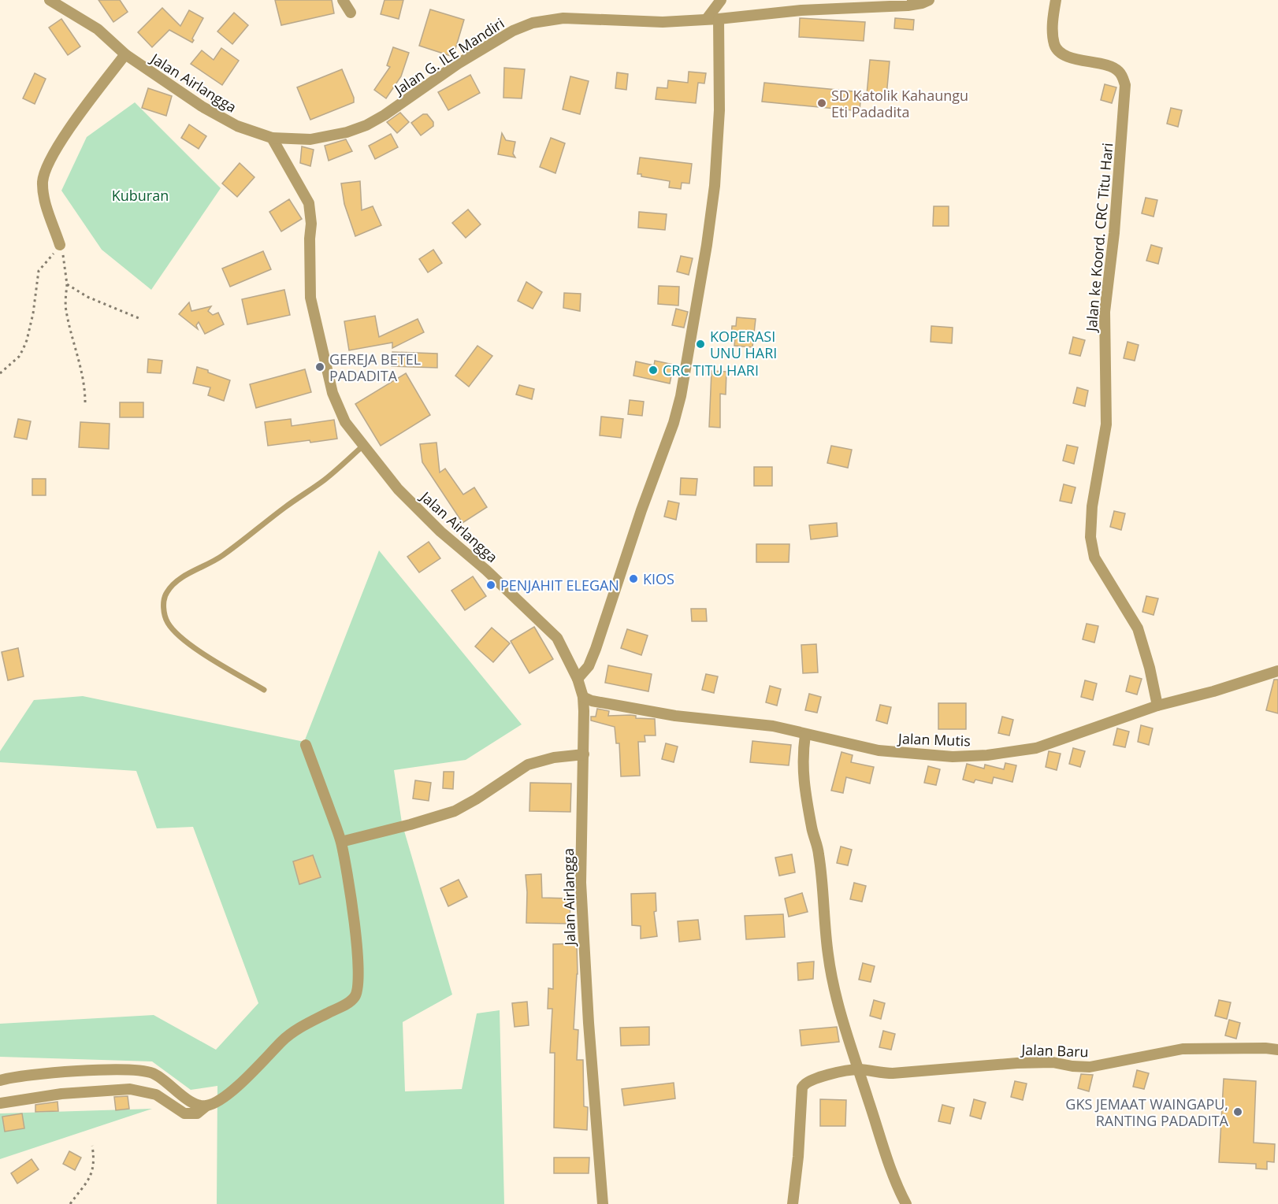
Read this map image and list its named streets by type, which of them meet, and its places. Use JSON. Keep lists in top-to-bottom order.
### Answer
{
  "streets": {
    "street": [
      "Jalan G. ILE Mandiri",
      "Jalan Airlangga",
      "Jalan ke Koord. CRC Titu Hari",
      "Jalan Mutis",
      "Jalan Baru"
    ]
  },
  "crossings": [
    ["Jalan G. ILE Mandiri", "Jalan Airlangga"],
    ["Jalan Airlangga", "Jalan Mutis"],
    ["Jalan ke Koord. CRC Titu Hari", "Jalan Mutis"]
  ],
  "parks": ["Kuburan"],
  "places": [
    "SD Katolik Kahaungu Eti Padadita",
    "KOPERASI UNU HARI",
    "GEREJA BETEL PADADITA",
    "CRC TITU HARI",
    "KIOS",
    "PENJAHIT ELEGAN",
    "GKS JEMAAT WAINGAPU, RANTING PADADITA"
  ]
}
